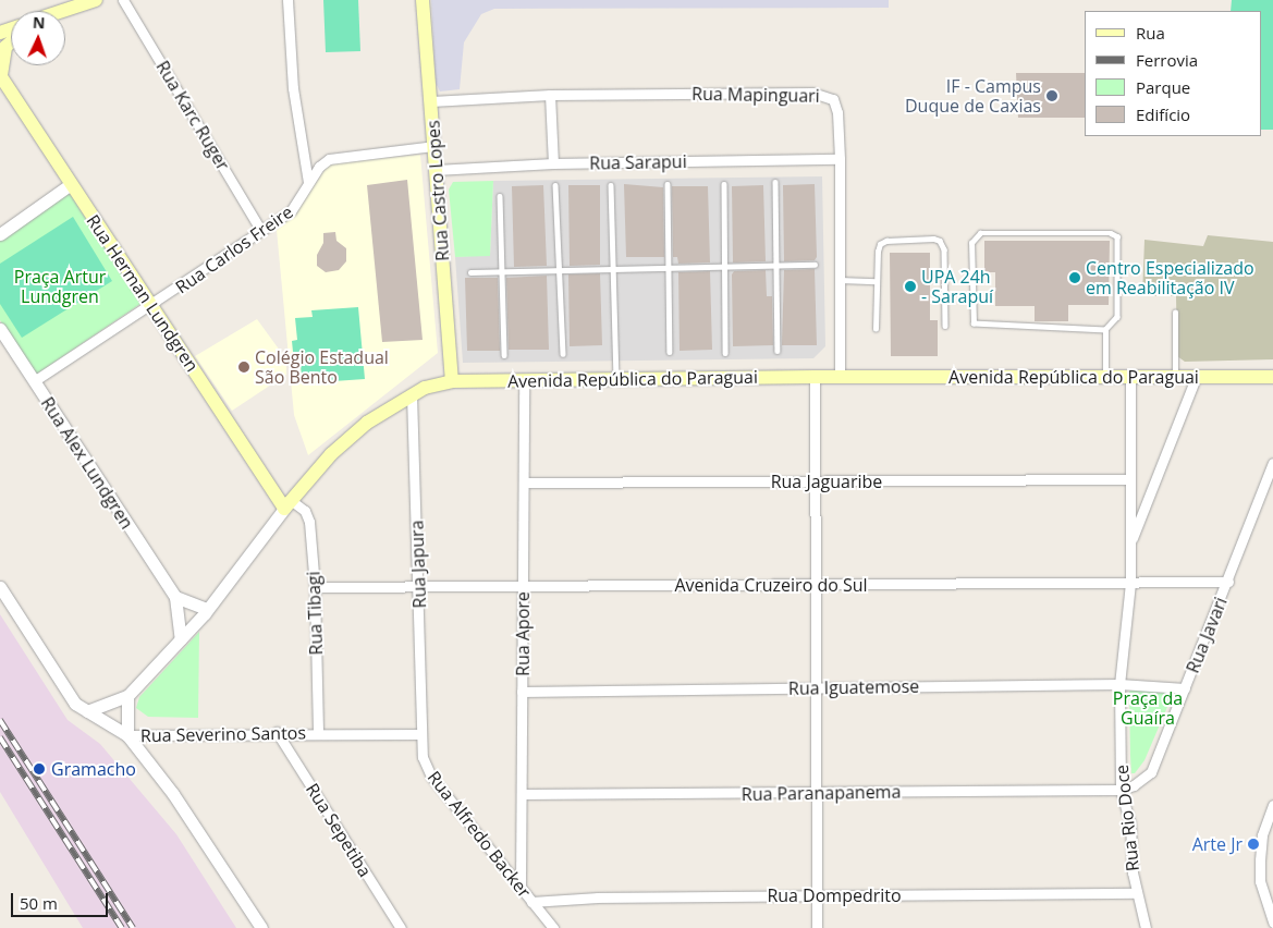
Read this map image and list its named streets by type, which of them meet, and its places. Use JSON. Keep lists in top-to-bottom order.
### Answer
{
  "streets": {
    "main road": ["Rua Castro Lopes", "Rua Herman Lundgren", "Avenida República do Paraguai"],
    "street": [
      "Rua Mapinguari",
      "Rua Karc Ruger",
      "Rua Sarapui",
      "Rua Carlos Freire",
      "Rua Alex Lundgren",
      "Rua Jaguaribe",
      "Rua Japura",
      "Avenida Cruzeiro do Sul",
      "Rua Tibagi",
      "Rua Apore",
      "Rua Javari",
      "Rua Iguatemose",
      "Rua Severino Santos",
      "Rua Paranapanema",
      "Rua Rio Doce",
      "Rua Sepetiba",
      "Rua Alfredo Backer",
      "Rua Dompedrito"
    ]
  },
  "crossings": [
    ["Rua Mapinguari", "Rua Sarapui"],
    ["Rua Mapinguari", "Rua Castro Lopes"],
    ["Rua Mapinguari", "Avenida República do Paraguai"],
    ["Rua Karc Ruger", "Rua Carlos Freire"],
    ["Rua Sarapui", "Rua Castro Lopes"],
    ["Rua Castro Lopes", "Rua Carlos Freire"],
    ["Rua Castro Lopes", "Avenida República do Paraguai"],
    ["Rua Carlos Freire", "Rua Herman Lundgren"],
    ["Rua Carlos Freire", "Rua Alex Lundgren"],
    ["Rua Herman Lundgren", "Avenida República do Paraguai"],
    ["Rua Herman Lundgren", "Rua Tibagi"],
    ["Avenida República do Paraguai", "Rua Alex Lundgren"],
    ["Avenida República do Paraguai", "Rua Japura"],
    ["Avenida República do Paraguai", "Rua Tibagi"],
    ["Avenida República do Paraguai", "Rua Apore"],
    ["Avenida República do Paraguai", "Rua Severino Santos"],
    ["Avenida República do Paraguai", "Rua Rio Doce"],
    ["Rua Jaguaribe", "Rua Apore"],
    ["Rua Jaguaribe", "Rua Rio Doce"],
    ["Rua Japura", "Avenida Cruzeiro do Sul"],
    ["Rua Japura", "Rua Severino Santos"],
    ["Rua Japura", "Rua Alfredo Backer"],
    ["Avenida Cruzeiro do Sul", "Rua Tibagi"],
    ["Avenida Cruzeiro do Sul", "Rua Apore"],
    ["Avenida Cruzeiro do Sul", "Rua Javari"],
    ["Avenida Cruzeiro do Sul", "Rua Rio Doce"],
    ["Rua Tibagi", "Rua Severino Santos"],
    ["Rua Apore", "Rua Iguatemose"],
    ["Rua Apore", "Rua Paranapanema"],
    ["Rua Apore", "Rua Alfredo Backer"],
    ["Rua Javari", "Rua Iguatemose"],
    ["Rua Javari", "Rua Paranapanema"],
    ["Rua Javari", "Rua Rio Doce"],
    ["Rua Iguatemose", "Rua Rio Doce"],
    ["Rua Severino Santos", "Rua Sepetiba"],
    ["Rua Severino Santos", "Rua Alfredo Backer"],
    ["Rua Paranapanema", "Rua Rio Doce"],
    ["Rua Rio Doce", "Rua Dompedrito"],
    ["Rua Alfredo Backer", "Rua Dompedrito"]
  ],
  "parks": ["Praça Artur Lundgren", "Praça da Guaíra"],
  "places": [
    "IF - Campus Duque de Caxias",
    "Centro Especializado em Reabilitação IV",
    "UPA 24h - Sarapuí",
    "Colégio Estadual São Bento",
    "Gramacho",
    "Arte Jr"
  ],
  "legend": [
    "Rua",
    "Ferrovia",
    "Parque",
    "Edifício"
  ],
  "scale_bar": "50 m",
  "north": "top"
}
